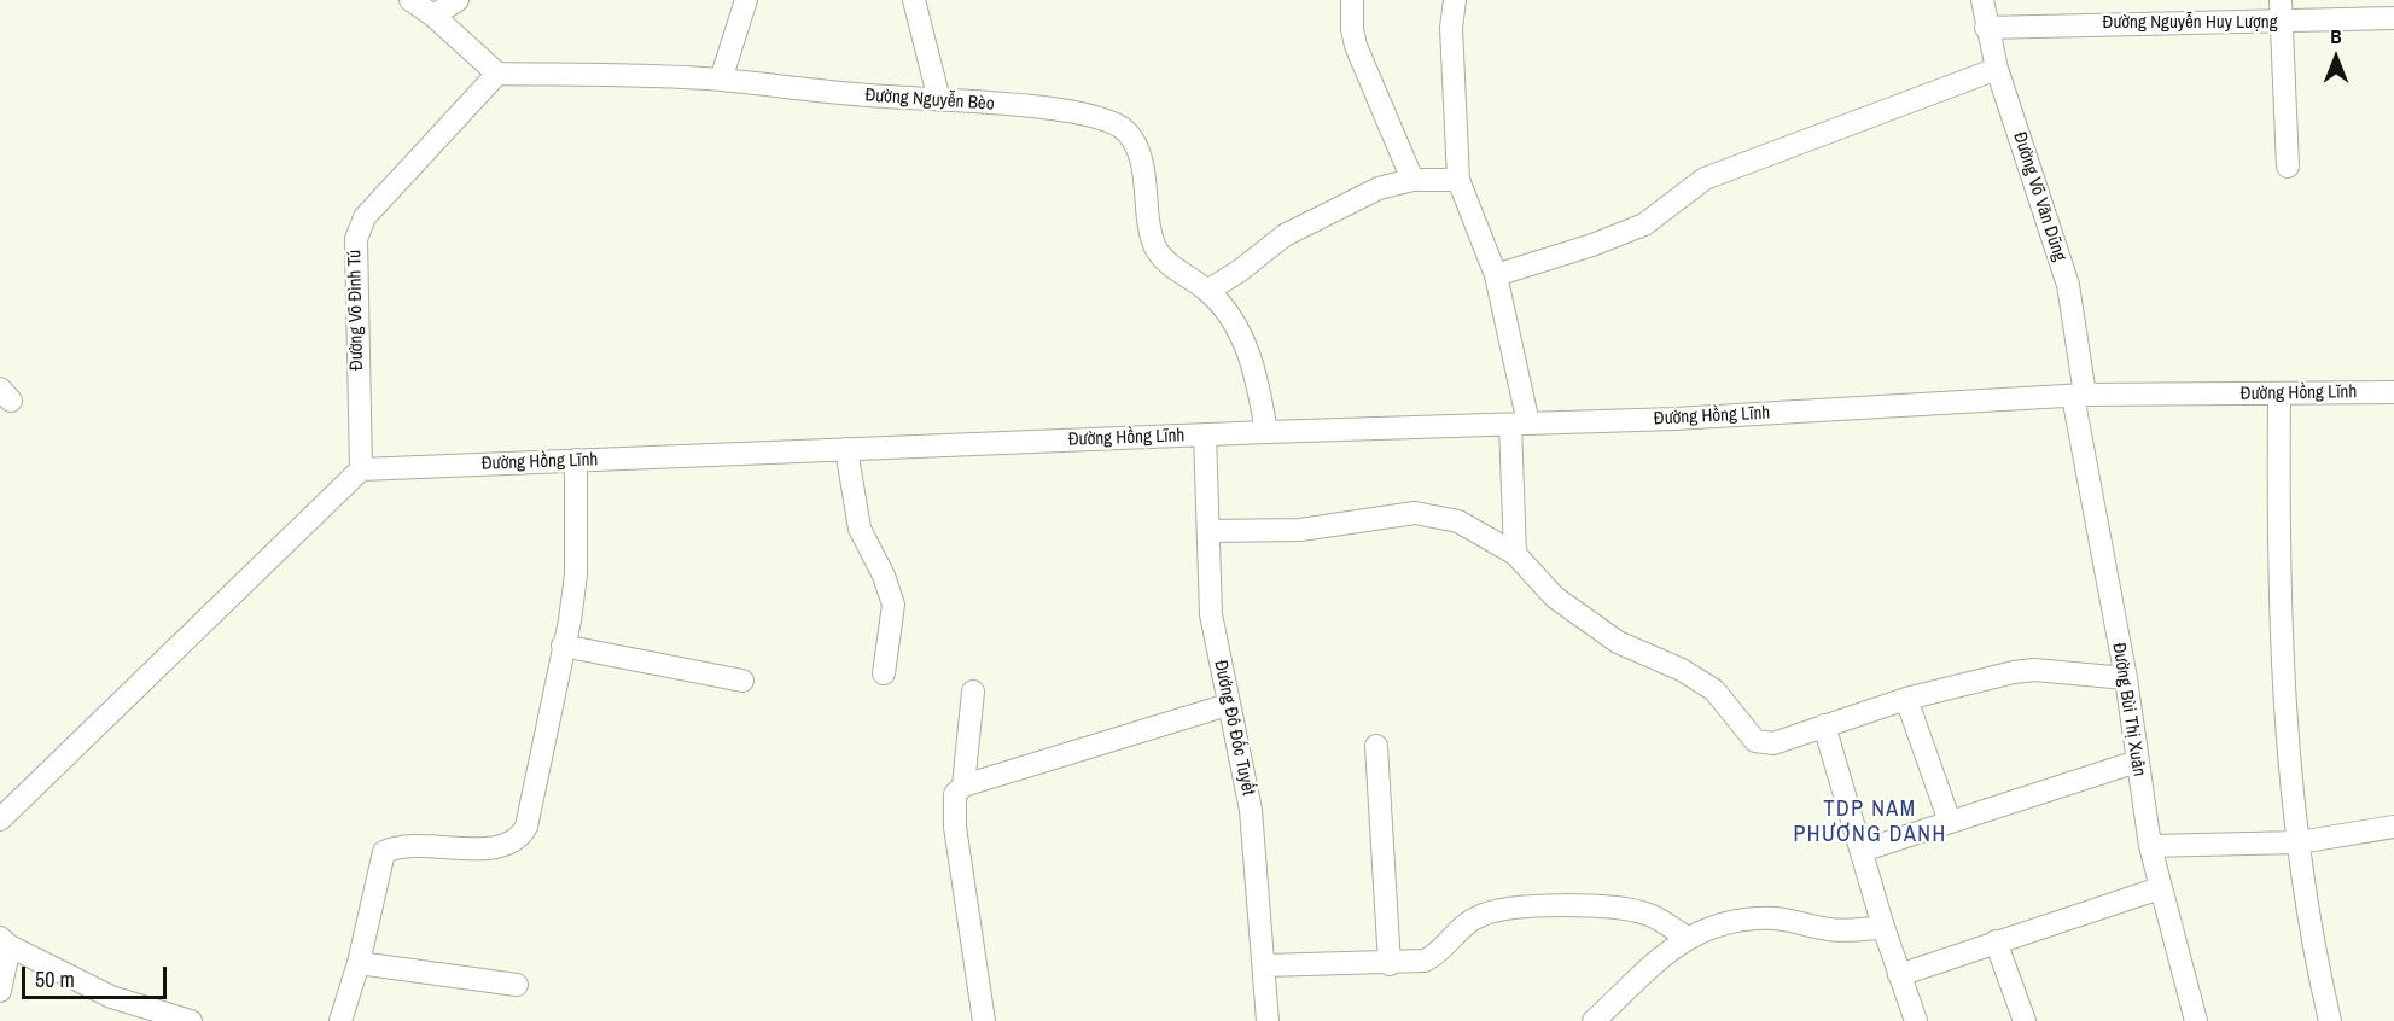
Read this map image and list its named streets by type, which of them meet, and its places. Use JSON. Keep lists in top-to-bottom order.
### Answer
{
  "streets": {
    "street": [
      "Đường Nguyễn Huy Lượng",
      "Đường Nguyễn Bèo",
      "Đường Võ Văn Dũng",
      "Đường Võ Đình Tú",
      "Đường Hồng Lĩnh",
      "Đường Bùi Thị Xuân",
      "Đướng Đô Đốc Tuyết"
    ]
  },
  "crossings": [
    ["Đường Nguyễn Huy Lượng", "Đường Võ Văn Dũng"],
    ["Đường Nguyễn Bèo", "Đường Võ Đình Tú"],
    ["Đường Nguyễn Bèo", "Đường Hồng Lĩnh"],
    ["Đường Võ Văn Dũng", "Đường Hồng Lĩnh"],
    ["Đường Võ Văn Dũng", "Đường Bùi Thị Xuân"],
    ["Đường Võ Đình Tú", "Đường Hồng Lĩnh"],
    ["Đường Hồng Lĩnh", "Đường Bùi Thị Xuân"],
    ["Đường Hồng Lĩnh", "Đướng Đô Đốc Tuyết"]
  ],
  "districts": ["TDP NAM PHƯƠNG DANH"],
  "scale_bar": "50 m",
  "north": "top"
}
